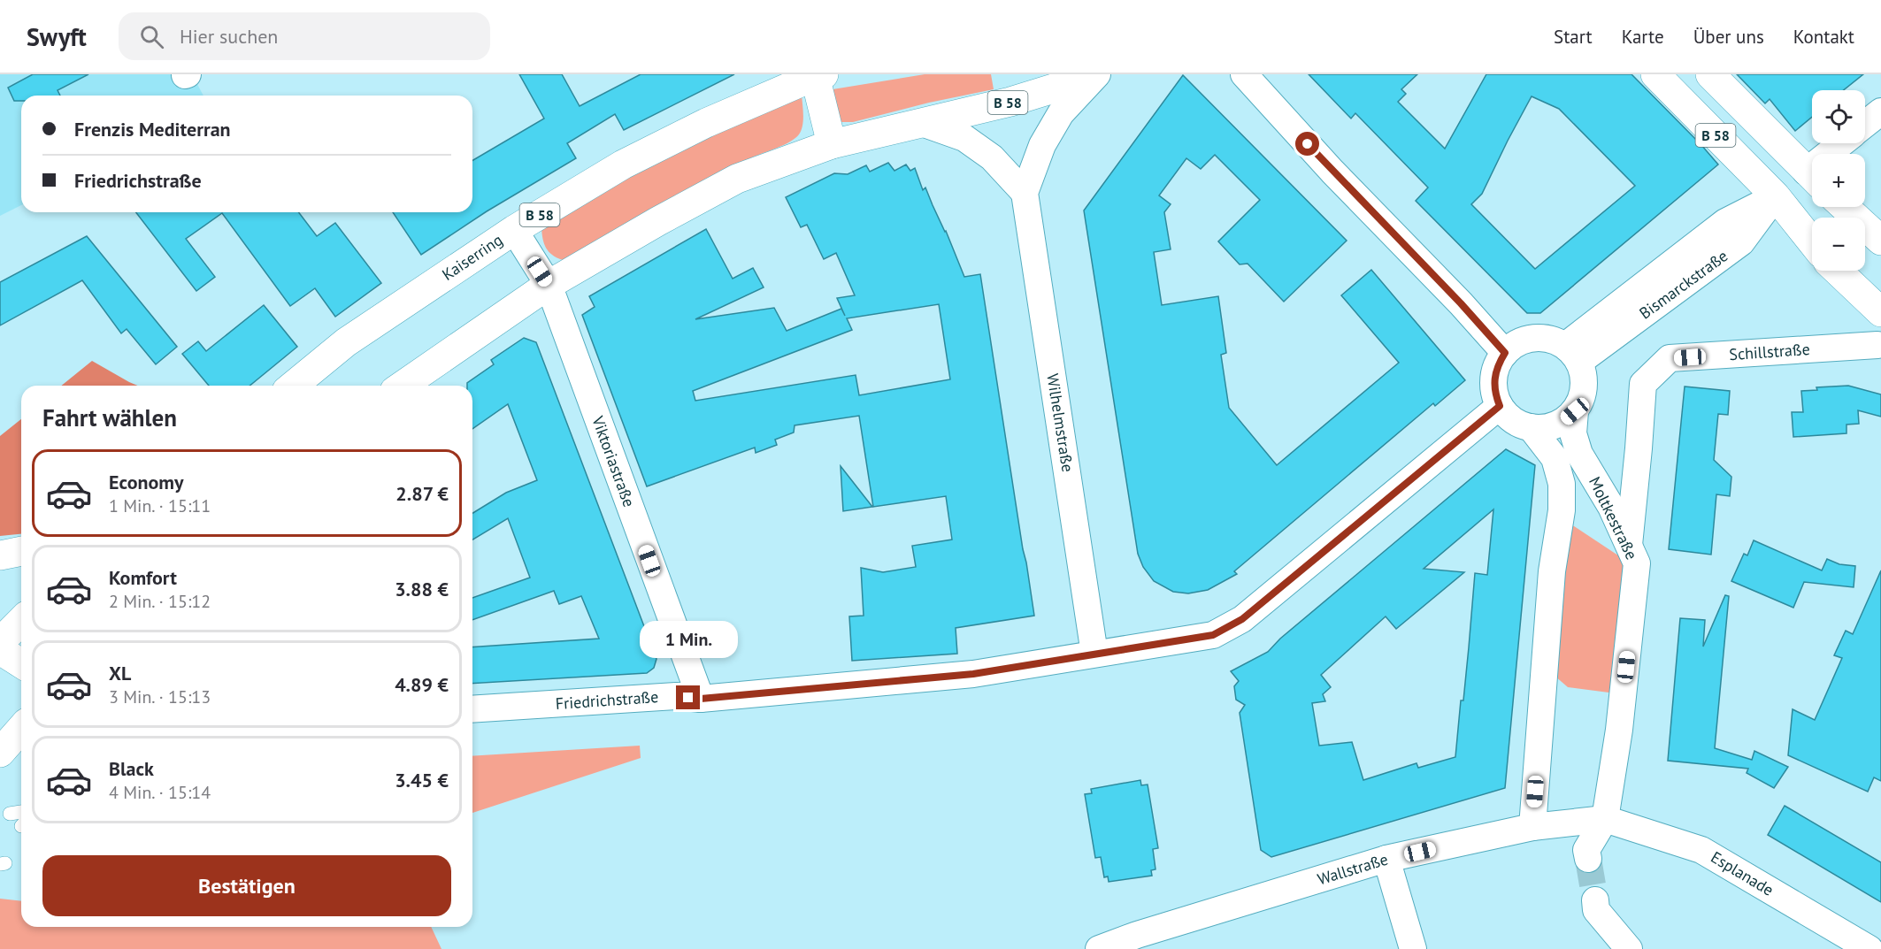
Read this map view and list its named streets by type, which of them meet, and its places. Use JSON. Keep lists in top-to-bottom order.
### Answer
{
  "streets": {
    "main road": ["B 58", "Kaiserring"],
    "street": [
      "Bismarckstraße",
      "Schillstraße",
      "Wilhelmstraße",
      "Viktoriastraße",
      "Moltkestraße",
      "Friedrichstraße",
      "Wallstraße",
      "Esplanade"
    ]
  },
  "crossings": [
    ["B 58", "Bismarckstraße"],
    ["B 58", "Viktoriastraße"],
    ["Kaiserring", "Viktoriastraße"],
    ["Bismarckstraße", "Moltkestraße"],
    ["Schillstraße", "Moltkestraße"],
    ["Wilhelmstraße", "Friedrichstraße"],
    ["Viktoriastraße", "Friedrichstraße"],
    ["Moltkestraße", "Wallstraße"],
    ["Moltkestraße", "Esplanade"],
    ["Wallstraße", "Esplanade"]
  ],
  "page": {
    "header": "Swyft",
    "search": "Hier suchen",
    "nav": [
      "Start",
      "Karte",
      "Über uns",
      "Kontakt"
    ],
    "map_buttons": ["+", "−"],
    "banner": ["Frenzis Mediterran", "Friedrichstraße"],
    "heading": "Fahrt wählen",
    "list": [
      {
        "name": "Economy",
        "note": "1 Min. · 15:11",
        "value": "2.87 €"
      },
      {
        "name": "Komfort",
        "note": "2 Min. · 15:12",
        "value": "3.88 €"
      },
      {
        "name": "XL",
        "note": "3 Min. · 15:13",
        "value": "4.89 €"
      },
      {
        "name": "Black",
        "note": "4 Min. · 15:14",
        "value": "3.45 €"
      }
    ],
    "bubble": "1 Min.",
    "buttons": "Bestätigen"
  }
}
